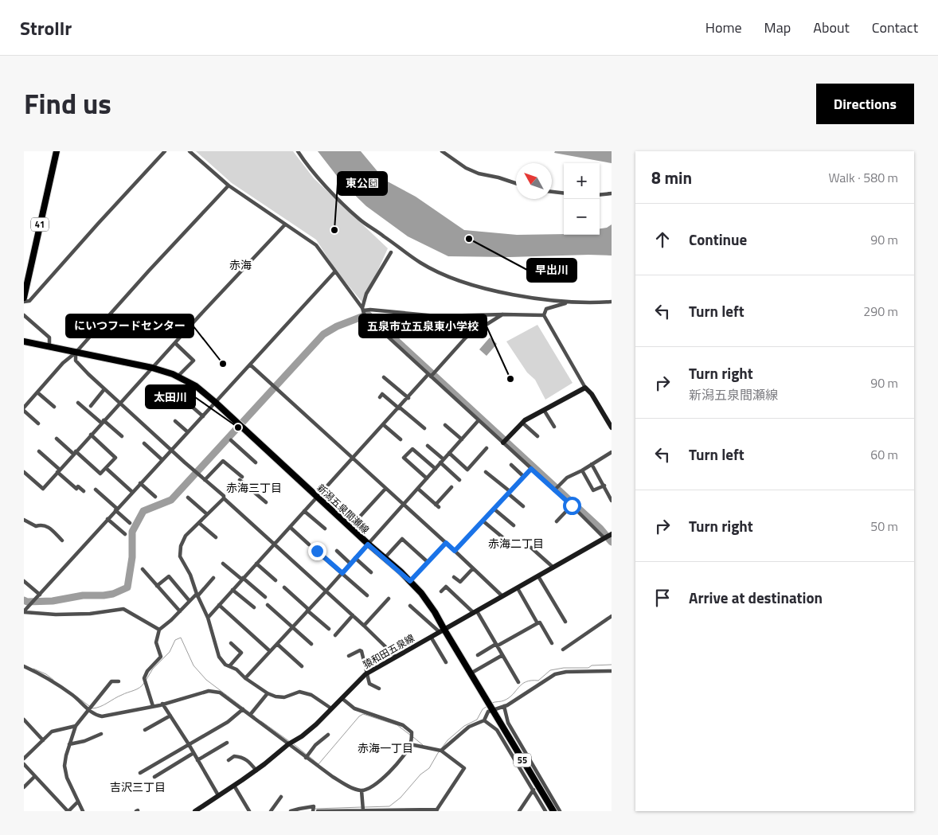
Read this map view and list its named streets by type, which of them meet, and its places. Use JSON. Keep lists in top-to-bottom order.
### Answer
{
  "streets": {
    "main road": [
      "41",
      "新潟五泉間瀬線",
      "猿和田五泉線",
      "55"
    ]
  },
  "crossings": [
    ["新潟五泉間瀬線", "猿和田五泉線"]
  ],
  "districts": [
    "赤海",
    "赤海三丁目",
    "赤海二丁目",
    "赤海一丁目",
    "吉沢三丁目"
  ],
  "places": [
    "東公園",
    "早出川",
    "にいつフードセンター",
    "五泉市立五泉東小学校",
    "太田川"
  ],
  "north": "top left",
  "page": {
    "header": "Strollr",
    "nav": [
      "Home",
      "Map",
      "About",
      "Contact"
    ],
    "title": "Find us",
    "buttons": "Directions",
    "heading": ["8 min", "Walk · 580 m"],
    "map_buttons": ["+", "−"],
    "list": [
      ["Continue", "90 m"],
      ["Turn left", "290 m"],
      ["Turn right", "新潟五泉間瀬線", "90 m"],
      ["Turn left", "60 m"],
      ["Turn right", "50 m"],
      "Arrive at destination"
    ]
  }
}
